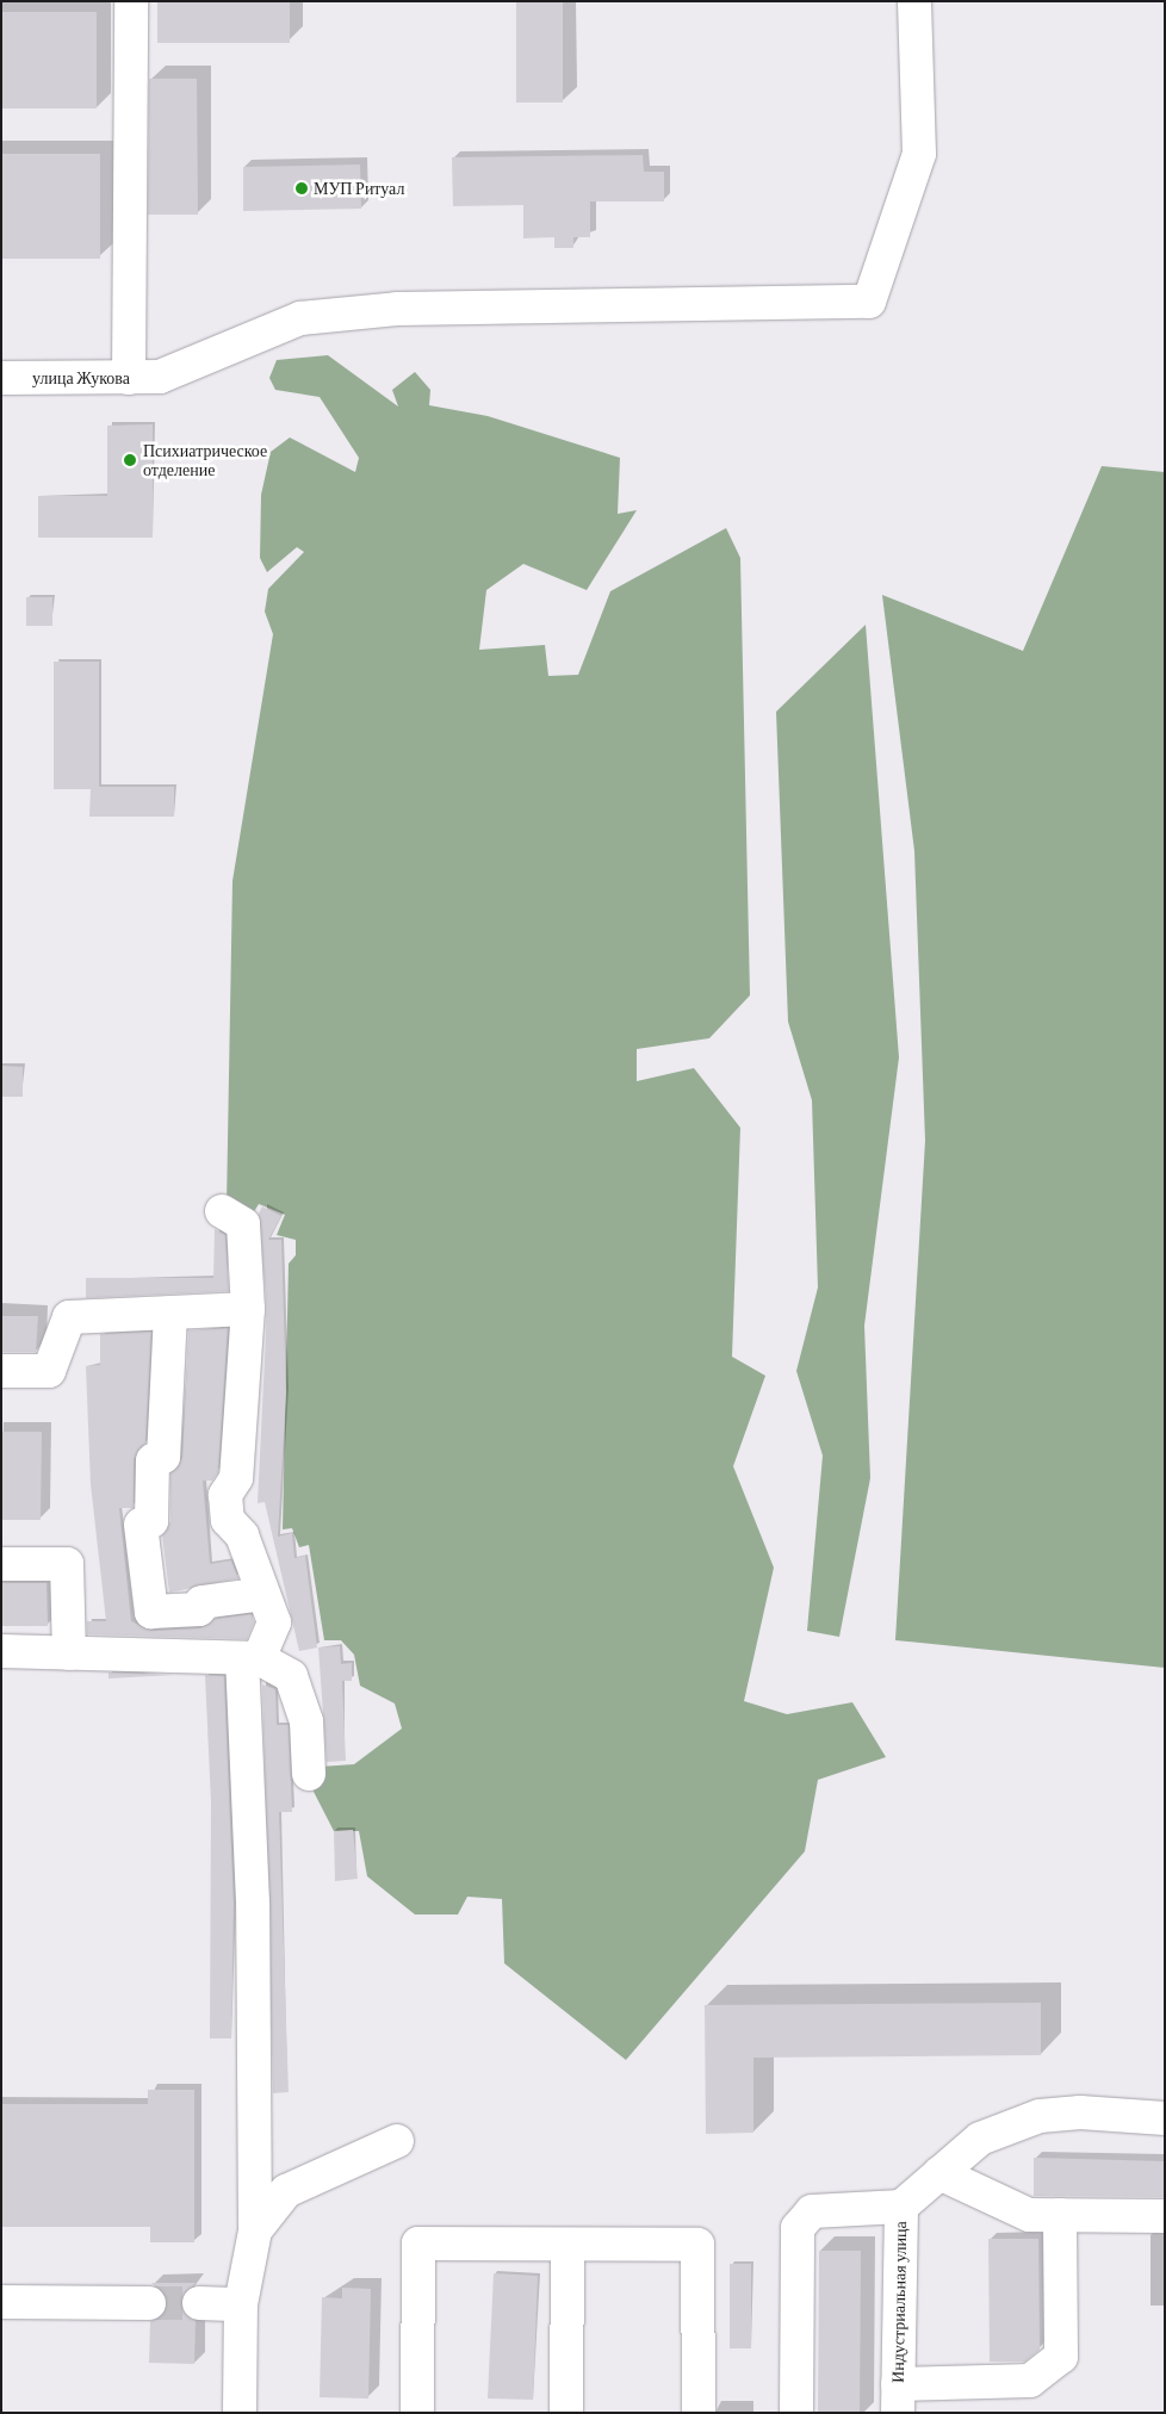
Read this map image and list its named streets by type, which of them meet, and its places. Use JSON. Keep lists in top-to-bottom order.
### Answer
{
  "streets": {
    "street": ["улица Жукова", "Индустриальная улица"]
  },
  "places": ["МУП Ритуал", "Психиатрическое отделение"]
}
